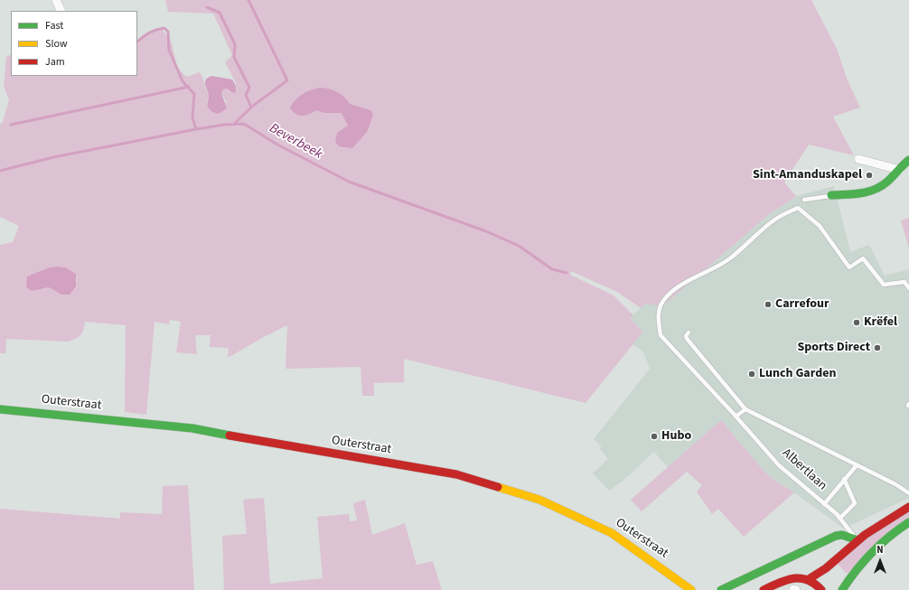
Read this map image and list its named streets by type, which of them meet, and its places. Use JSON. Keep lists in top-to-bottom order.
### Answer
{
  "streets": {
    "street": ["Outerstraat"],
    "lane": ["Albertlaan"]
  },
  "water": ["Beverbeek"],
  "places": [
    "Sint-Amanduskapel",
    "Carrefour",
    "Krëfel",
    "Sports Direct",
    "Lunch Garden",
    "Hubo"
  ],
  "legend": ["Fast", "Slow", "Jam"],
  "north": "top"
}
